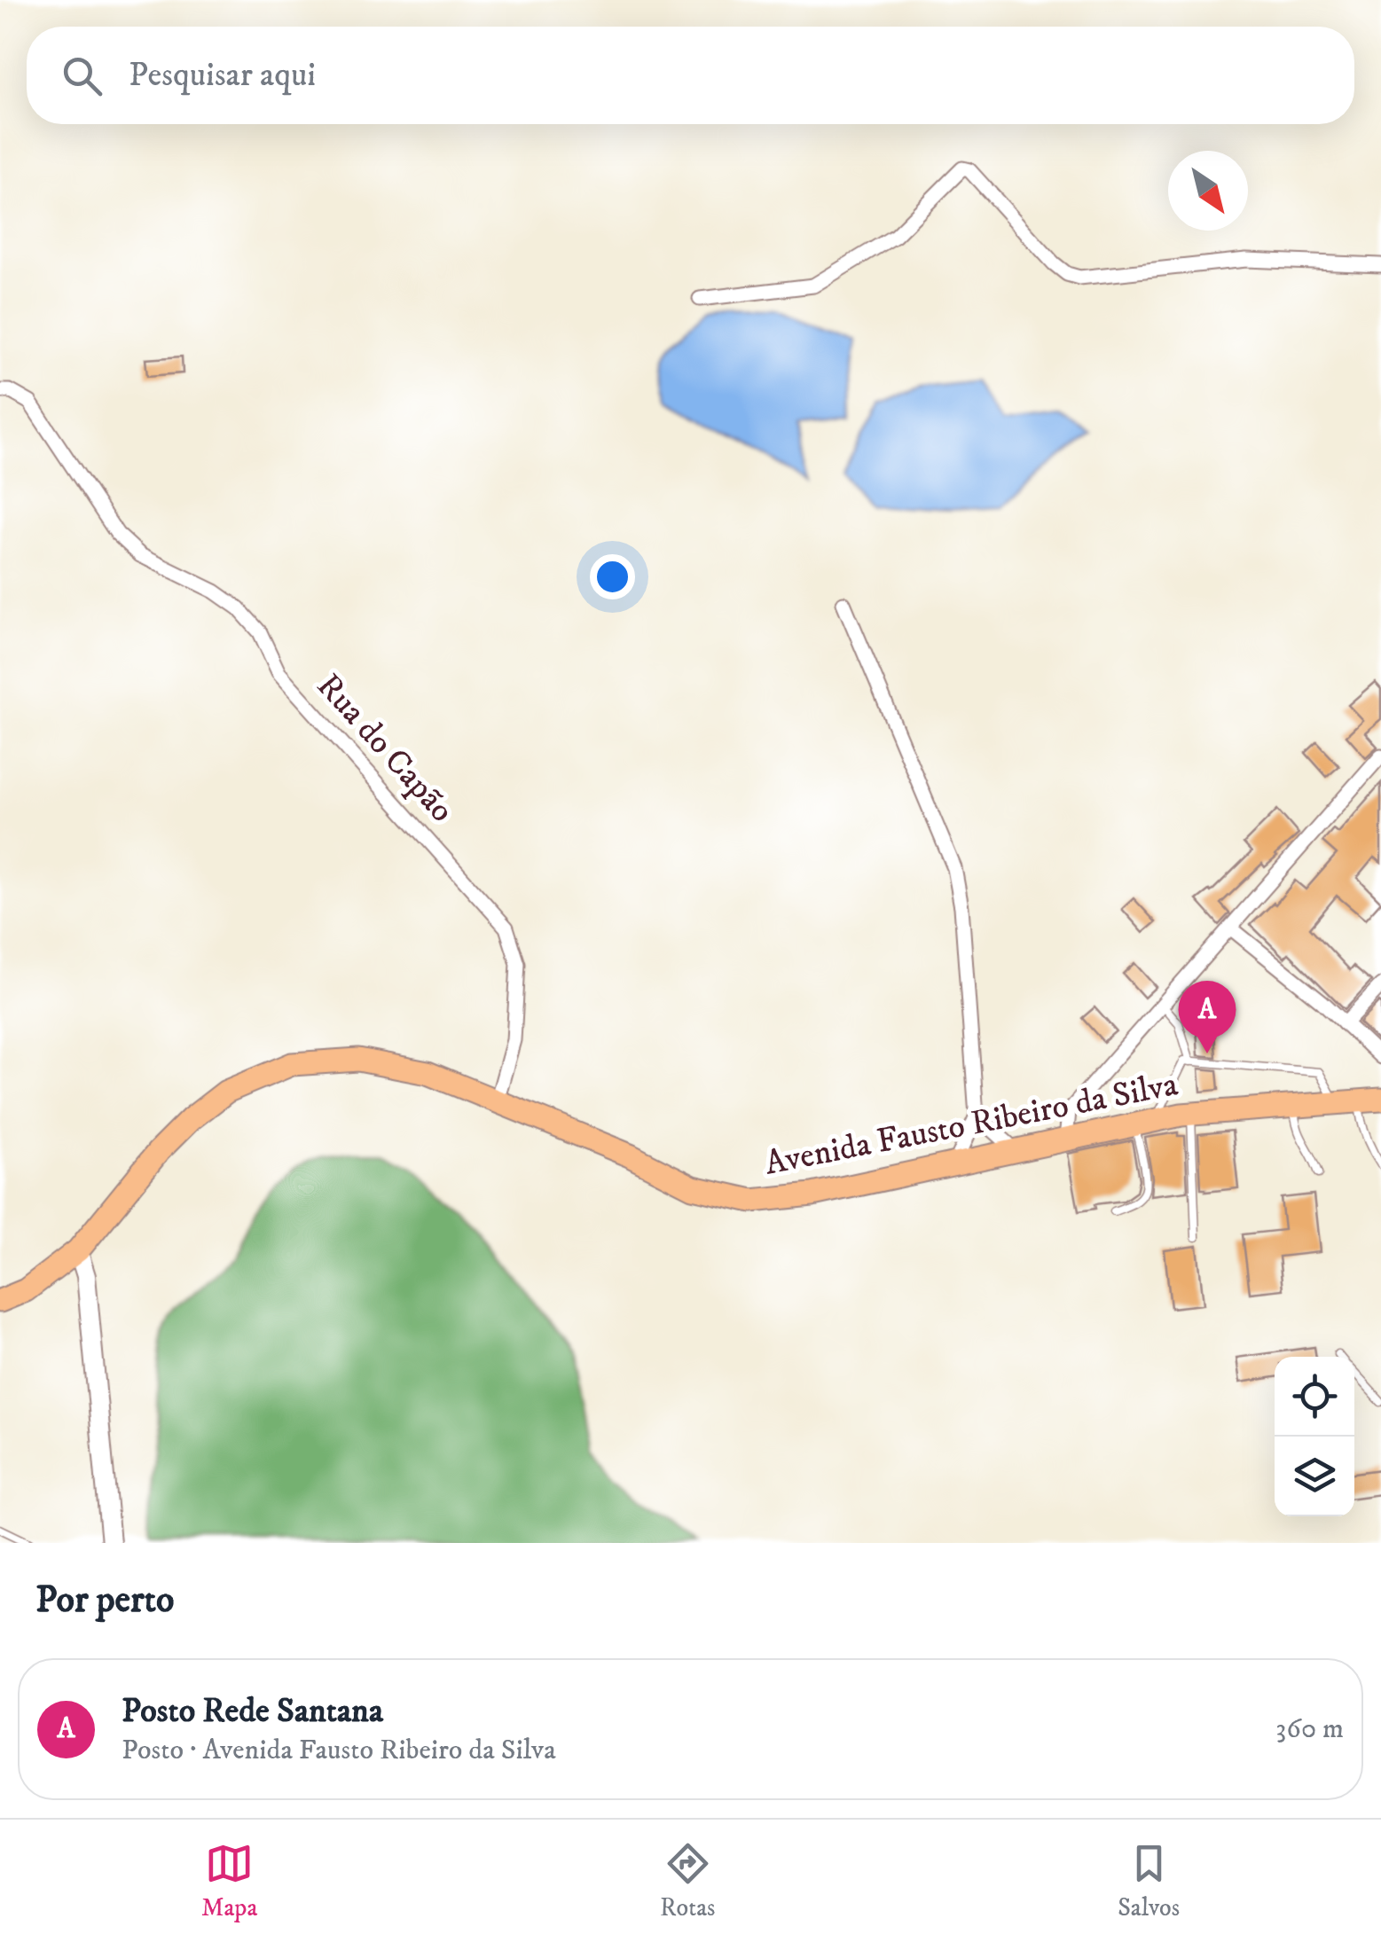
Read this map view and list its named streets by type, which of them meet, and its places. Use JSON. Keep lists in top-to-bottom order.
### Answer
{
  "streets": {
    "main road": ["Avenida Fausto Ribeiro da Silva"],
    "street": ["Rua do Capão"]
  },
  "crossings": [
    ["Rua do Capão", "Avenida Fausto Ribeiro da Silva"]
  ],
  "north": "bottom right",
  "page": {
    "search": "Pesquisar aqui",
    "pins": "A",
    "heading": "Por perto",
    "list": [
      {
        "mark": "A",
        "name": "Posto Rede Santana",
        "note": "Posto · Avenida Fausto Ribeiro da Silva",
        "value": "360 m"
      }
    ],
    "nav": ["Mapa", "Rotas", "Salvos"]
  }
}
